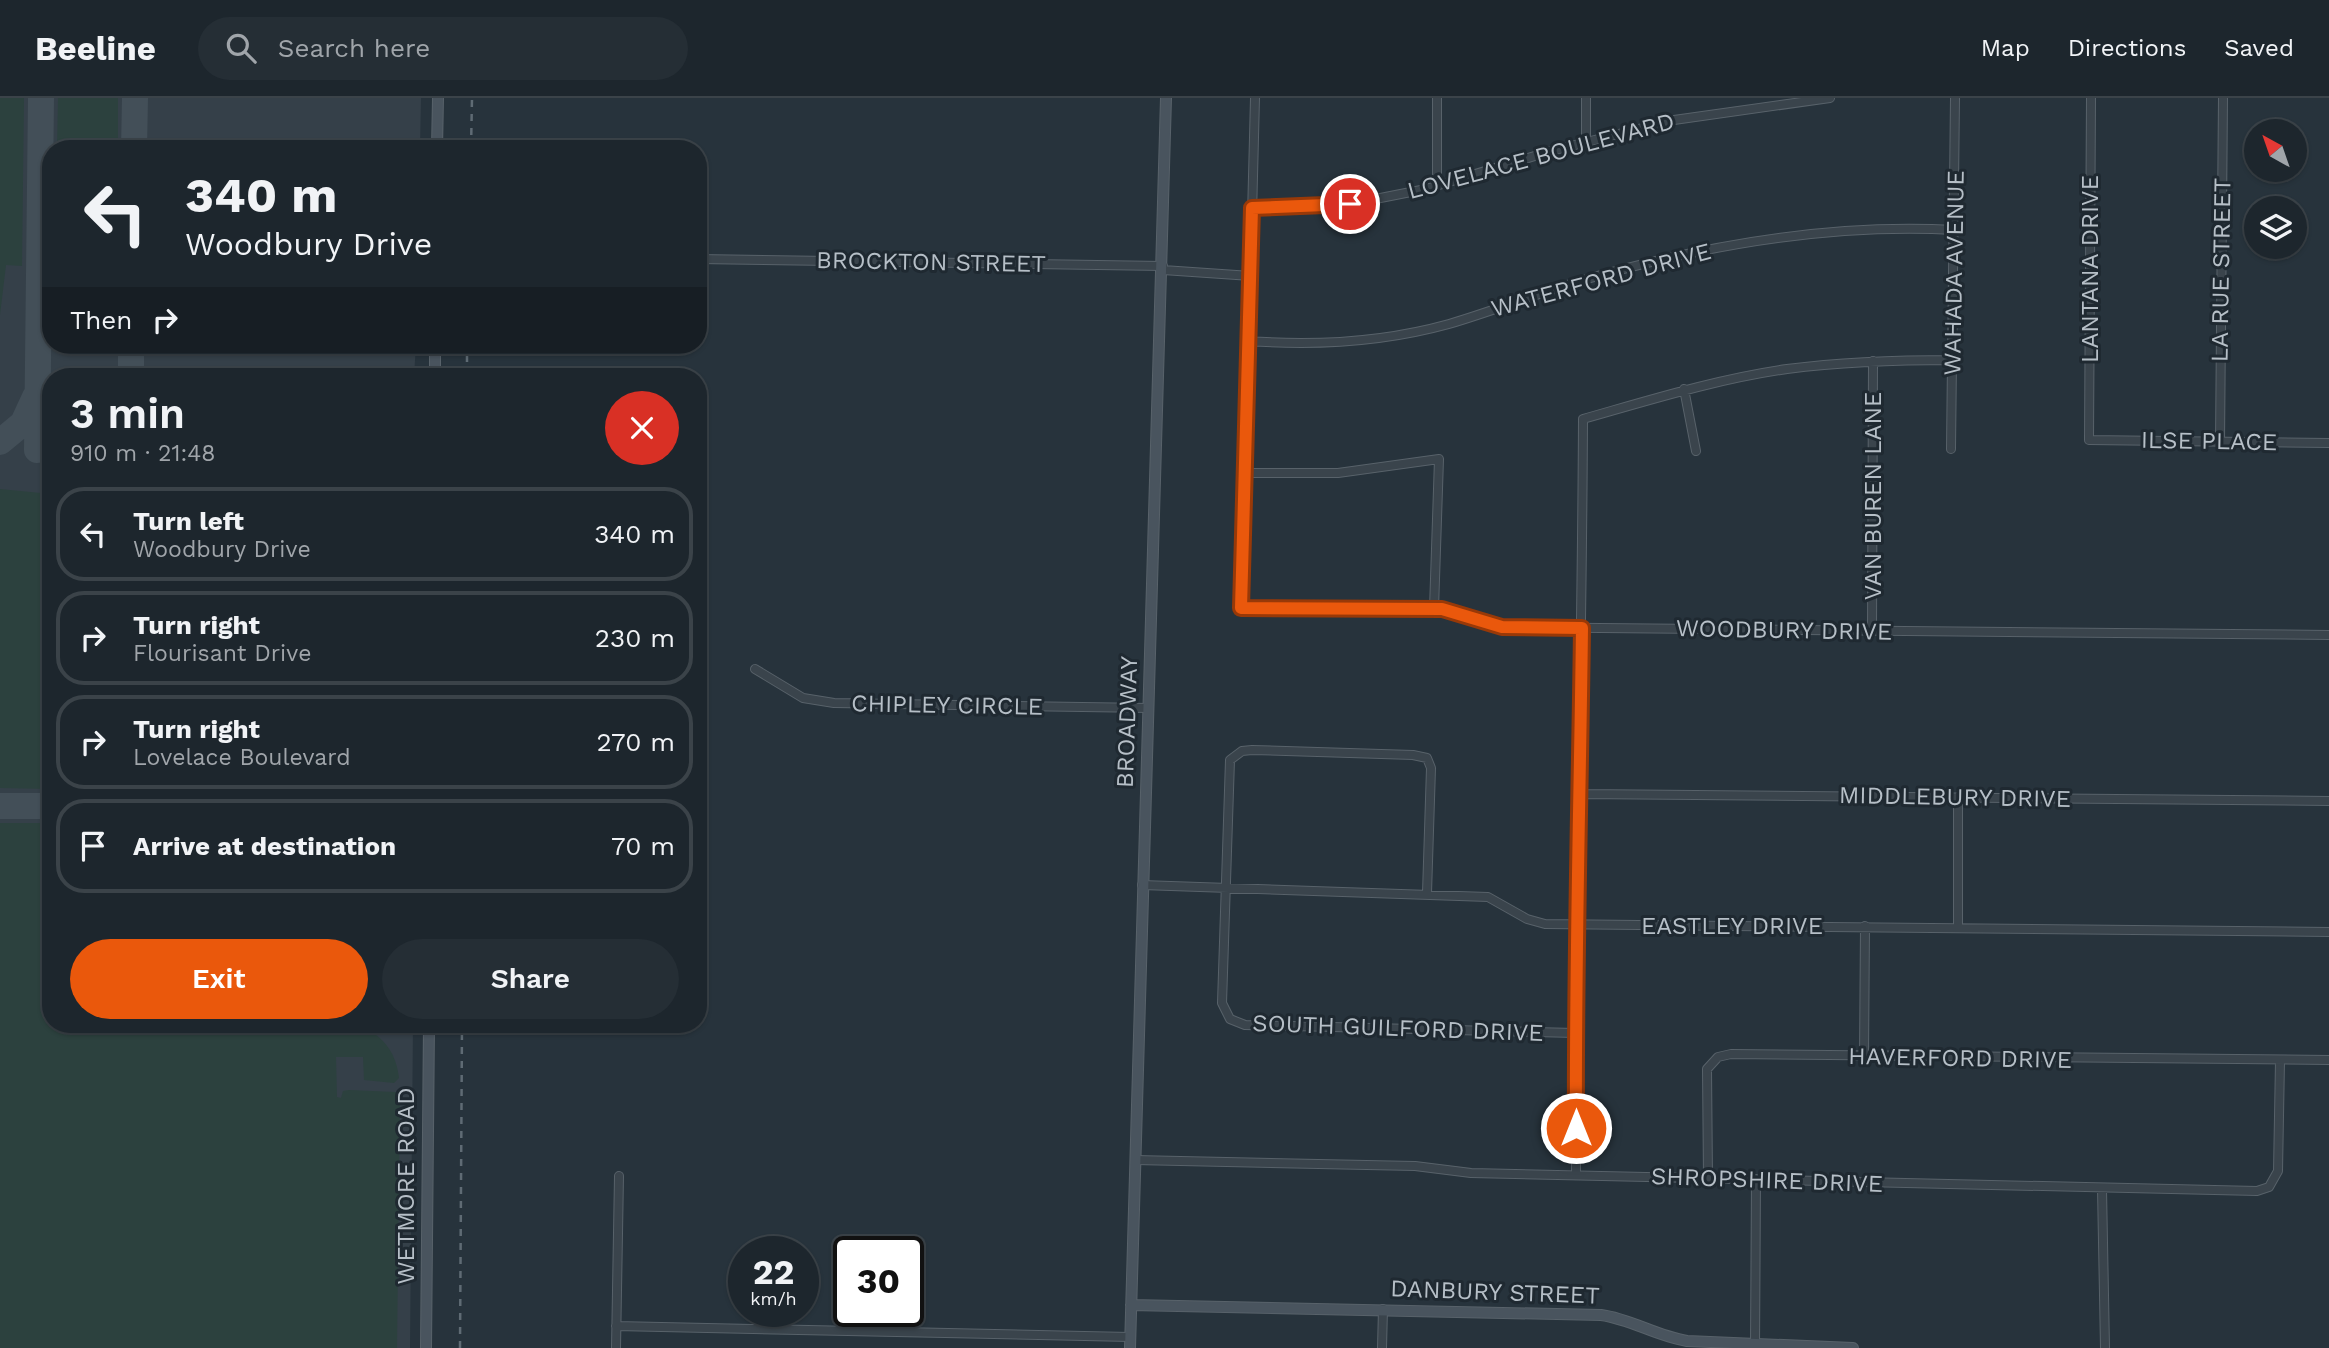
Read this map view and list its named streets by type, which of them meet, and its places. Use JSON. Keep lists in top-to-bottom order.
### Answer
{
  "streets": {
    "main road": ["BROADWAY", "WETMORE ROAD", "DANBURY STREET"],
    "street": [
      "LOVELACE BOULEVARD",
      "BROCKTON STREET",
      "LANTANA DRIVE",
      "LA RUE STREET",
      "WAHADA AVENUE",
      "WATERFORD DRIVE",
      "ILSE PLACE",
      "VAN BUREN LANE",
      "WOODBURY DRIVE",
      "CHIPLEY CIRCLE",
      "MIDDLEBURY DRIVE",
      "EASTLEY DRIVE",
      "SOUTH GUILFORD DRIVE",
      "HAVERFORD DRIVE",
      "SHROPSHIRE DRIVE"
    ]
  },
  "crossings": [
    ["BROCKTON STREET", "BROADWAY"],
    ["LANTANA DRIVE", "ILSE PLACE"],
    ["LA RUE STREET", "ILSE PLACE"],
    ["WAHADA AVENUE", "WATERFORD DRIVE"],
    ["VAN BUREN LANE", "WOODBURY DRIVE"],
    ["CHIPLEY CIRCLE", "BROADWAY"],
    ["BROADWAY", "EASTLEY DRIVE"],
    ["BROADWAY", "SHROPSHIRE DRIVE"],
    ["BROADWAY", "DANBURY STREET"],
    ["EASTLEY DRIVE", "SOUTH GUILFORD DRIVE"],
    ["HAVERFORD DRIVE", "SHROPSHIRE DRIVE"]
  ],
  "north": "top left",
  "page": {
    "header": "Beeline",
    "search": "Search here",
    "nav": ["Map", "Directions", "Saved"],
    "turn": ["340 m", "Woodbury Drive"],
    "then": "Then",
    "heading": ["3 min", "910 m · 21:48"],
    "list": [
      {
        "name": "Turn left",
        "note": "Woodbury Drive",
        "value": "340 m"
      },
      {
        "name": "Turn right",
        "note": "Flourisant Drive",
        "value": "230 m"
      },
      {
        "name": "Turn right",
        "note": "Lovelace Boulevard",
        "value": "270 m"
      },
      {
        "name": "Arrive at destination",
        "value": "70 m"
      }
    ],
    "buttons": ["Exit", "Share"],
    "speed": "22 km/h",
    "limit": "30"
  }
}
